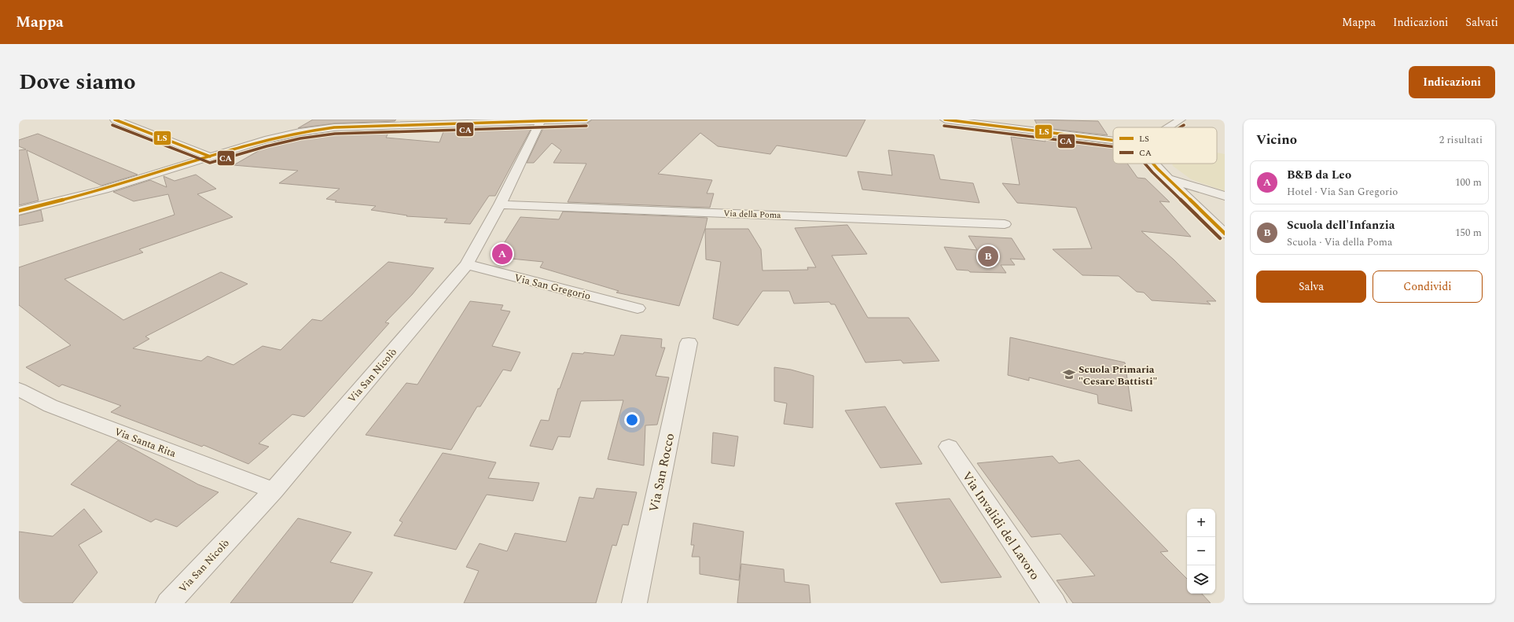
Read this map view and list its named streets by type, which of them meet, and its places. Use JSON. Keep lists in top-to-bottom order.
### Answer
{
  "streets": {
    "street": [
      "Via della Poma",
      "Via San Gregorio",
      "Via San Nicolò",
      "Via Santa Rita",
      "Via San Rocco",
      "Via Invalidi del Lavoro"
    ]
  },
  "crossings": [
    ["Via della Poma", "Via San Nicolò"],
    ["Via San Gregorio", "Via San Nicolò"],
    ["Via San Nicolò", "Via Santa Rita"]
  ],
  "places": {
    "school or university": ["Scuola Primaria \"Cesare Battisti\""]
  },
  "lines": ["transit line LS", "transit line CA"],
  "legend": ["LS", "CA"],
  "page": {
    "header": "Mappa",
    "nav": ["Mappa", "Indicazioni", "Salvati"],
    "title": "Dove siamo",
    "buttons": [
      "Indicazioni",
      ["Salva", "Condividi"]
    ],
    "heading": ["Vicino", "2 risultati"],
    "list": [
      {
        "mark": "A",
        "name": "B&B da Leo",
        "note": "Hotel · Via San Gregorio",
        "value": "100 m"
      },
      {
        "mark": "B",
        "name": "Scuola dell'Infanzia",
        "note": "Scuola · Via della Poma",
        "value": "150 m"
      }
    ],
    "pins": ["A", "B"],
    "map_buttons": ["+", "−"]
  }
}
